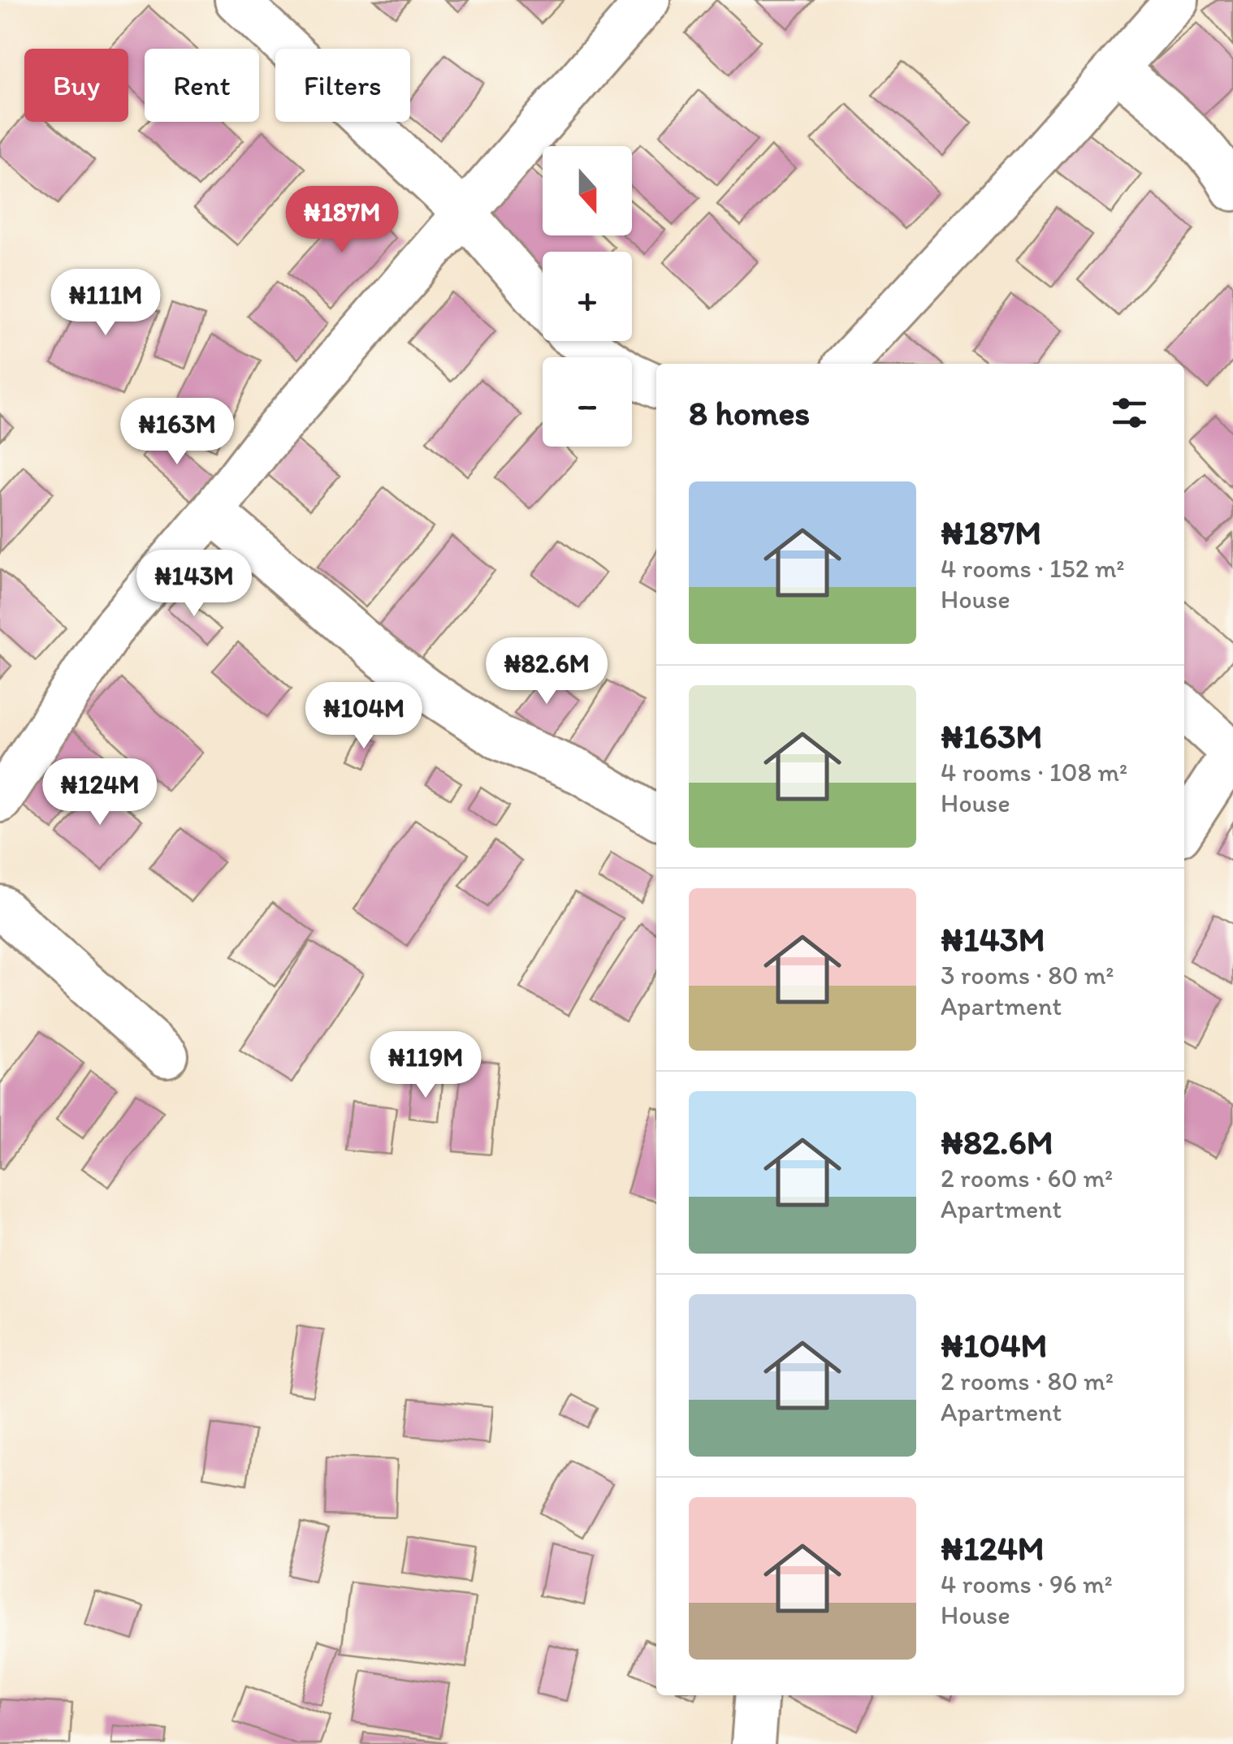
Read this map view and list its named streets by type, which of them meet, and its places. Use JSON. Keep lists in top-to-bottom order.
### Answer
{
  "north": "bottom",
  "page": {
    "chip": ["Buy", "Rent", "Filters"],
    "map_buttons": ["+", "−"],
    "price": [
      "₦187M",
      "₦111M",
      "₦163M",
      "₦143M",
      "₦82.6M",
      "₦104M",
      "₦124M",
      "₦119M"
    ],
    "heading": "8 homes",
    "list": [
      {
        "name": "₦187M",
        "note": "4 rooms · 152 m² · House"
      },
      {
        "name": "₦163M",
        "note": "4 rooms · 108 m² · House"
      },
      {
        "name": "₦143M",
        "note": "3 rooms · 80 m² · Apartment"
      },
      {
        "name": "₦82.6M",
        "note": "2 rooms · 60 m² · Apartment"
      },
      {
        "name": "₦104M",
        "note": "2 rooms · 80 m² · Apartment"
      },
      {
        "name": "₦124M",
        "note": "4 rooms · 96 m² · House"
      }
    ]
  }
}
